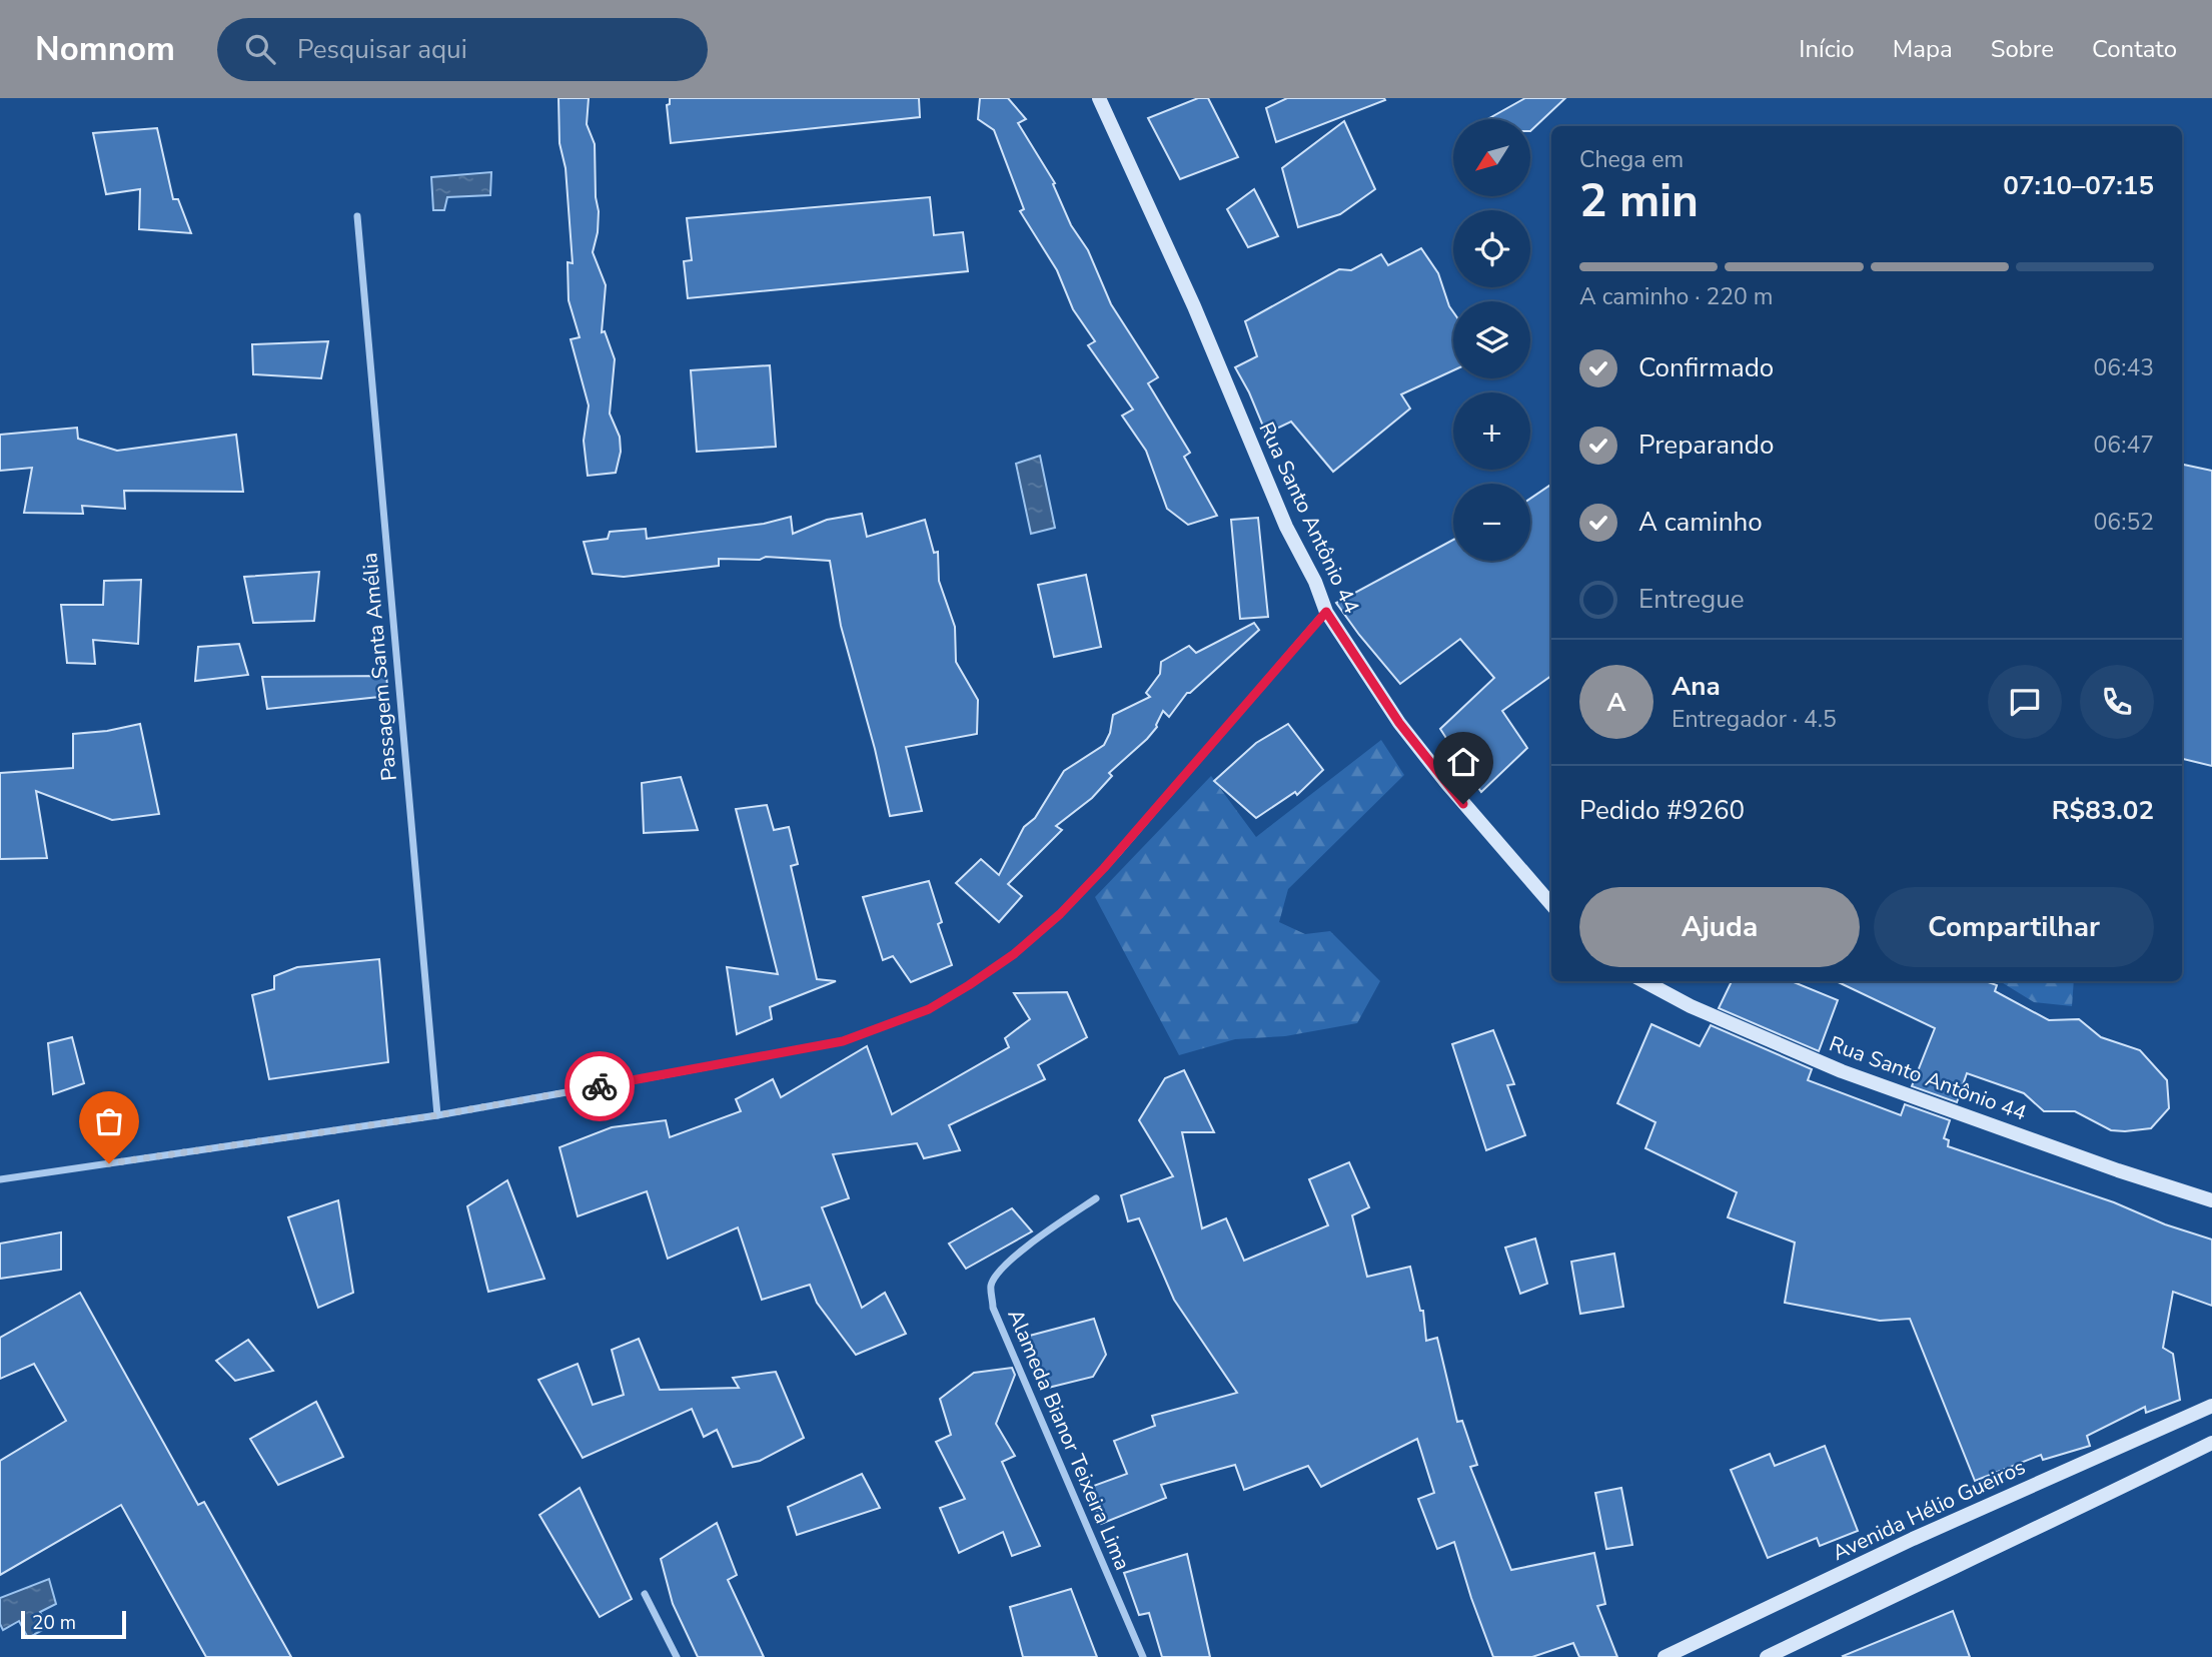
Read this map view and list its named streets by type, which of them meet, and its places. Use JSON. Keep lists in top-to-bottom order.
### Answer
{
  "streets": {
    "street": [
      "Rua Santo Antônio 44",
      "Passagem Santa Amélia",
      "Alameda Bianor Teixeira Lima",
      "Avenida Hélio Gueiros"
    ]
  },
  "scale_bar": "20 m",
  "north": "bottom left",
  "page": {
    "header": "Nomnom",
    "search": "Pesquisar aqui",
    "nav": [
      "Início",
      "Mapa",
      "Sobre",
      "Contato"
    ],
    "map_buttons": ["+", "−"],
    "heading": ["2 min", "Chega em", "07:10–07:15"],
    "panel": [
      "Ana",
      "Entregador · 4.5",
      "Pedido #9260",
      "R$83.02"
    ],
    "bar": "A caminho · 220 m",
    "list": [
      ["Confirmado", "06:43"],
      ["Preparando", "06:47"],
      ["A caminho", "06:52"],
      "Entregue"
    ],
    "round": "A",
    "buttons": ["Ajuda", "Compartilhar"],
    "scale": "20 m"
  }
}
